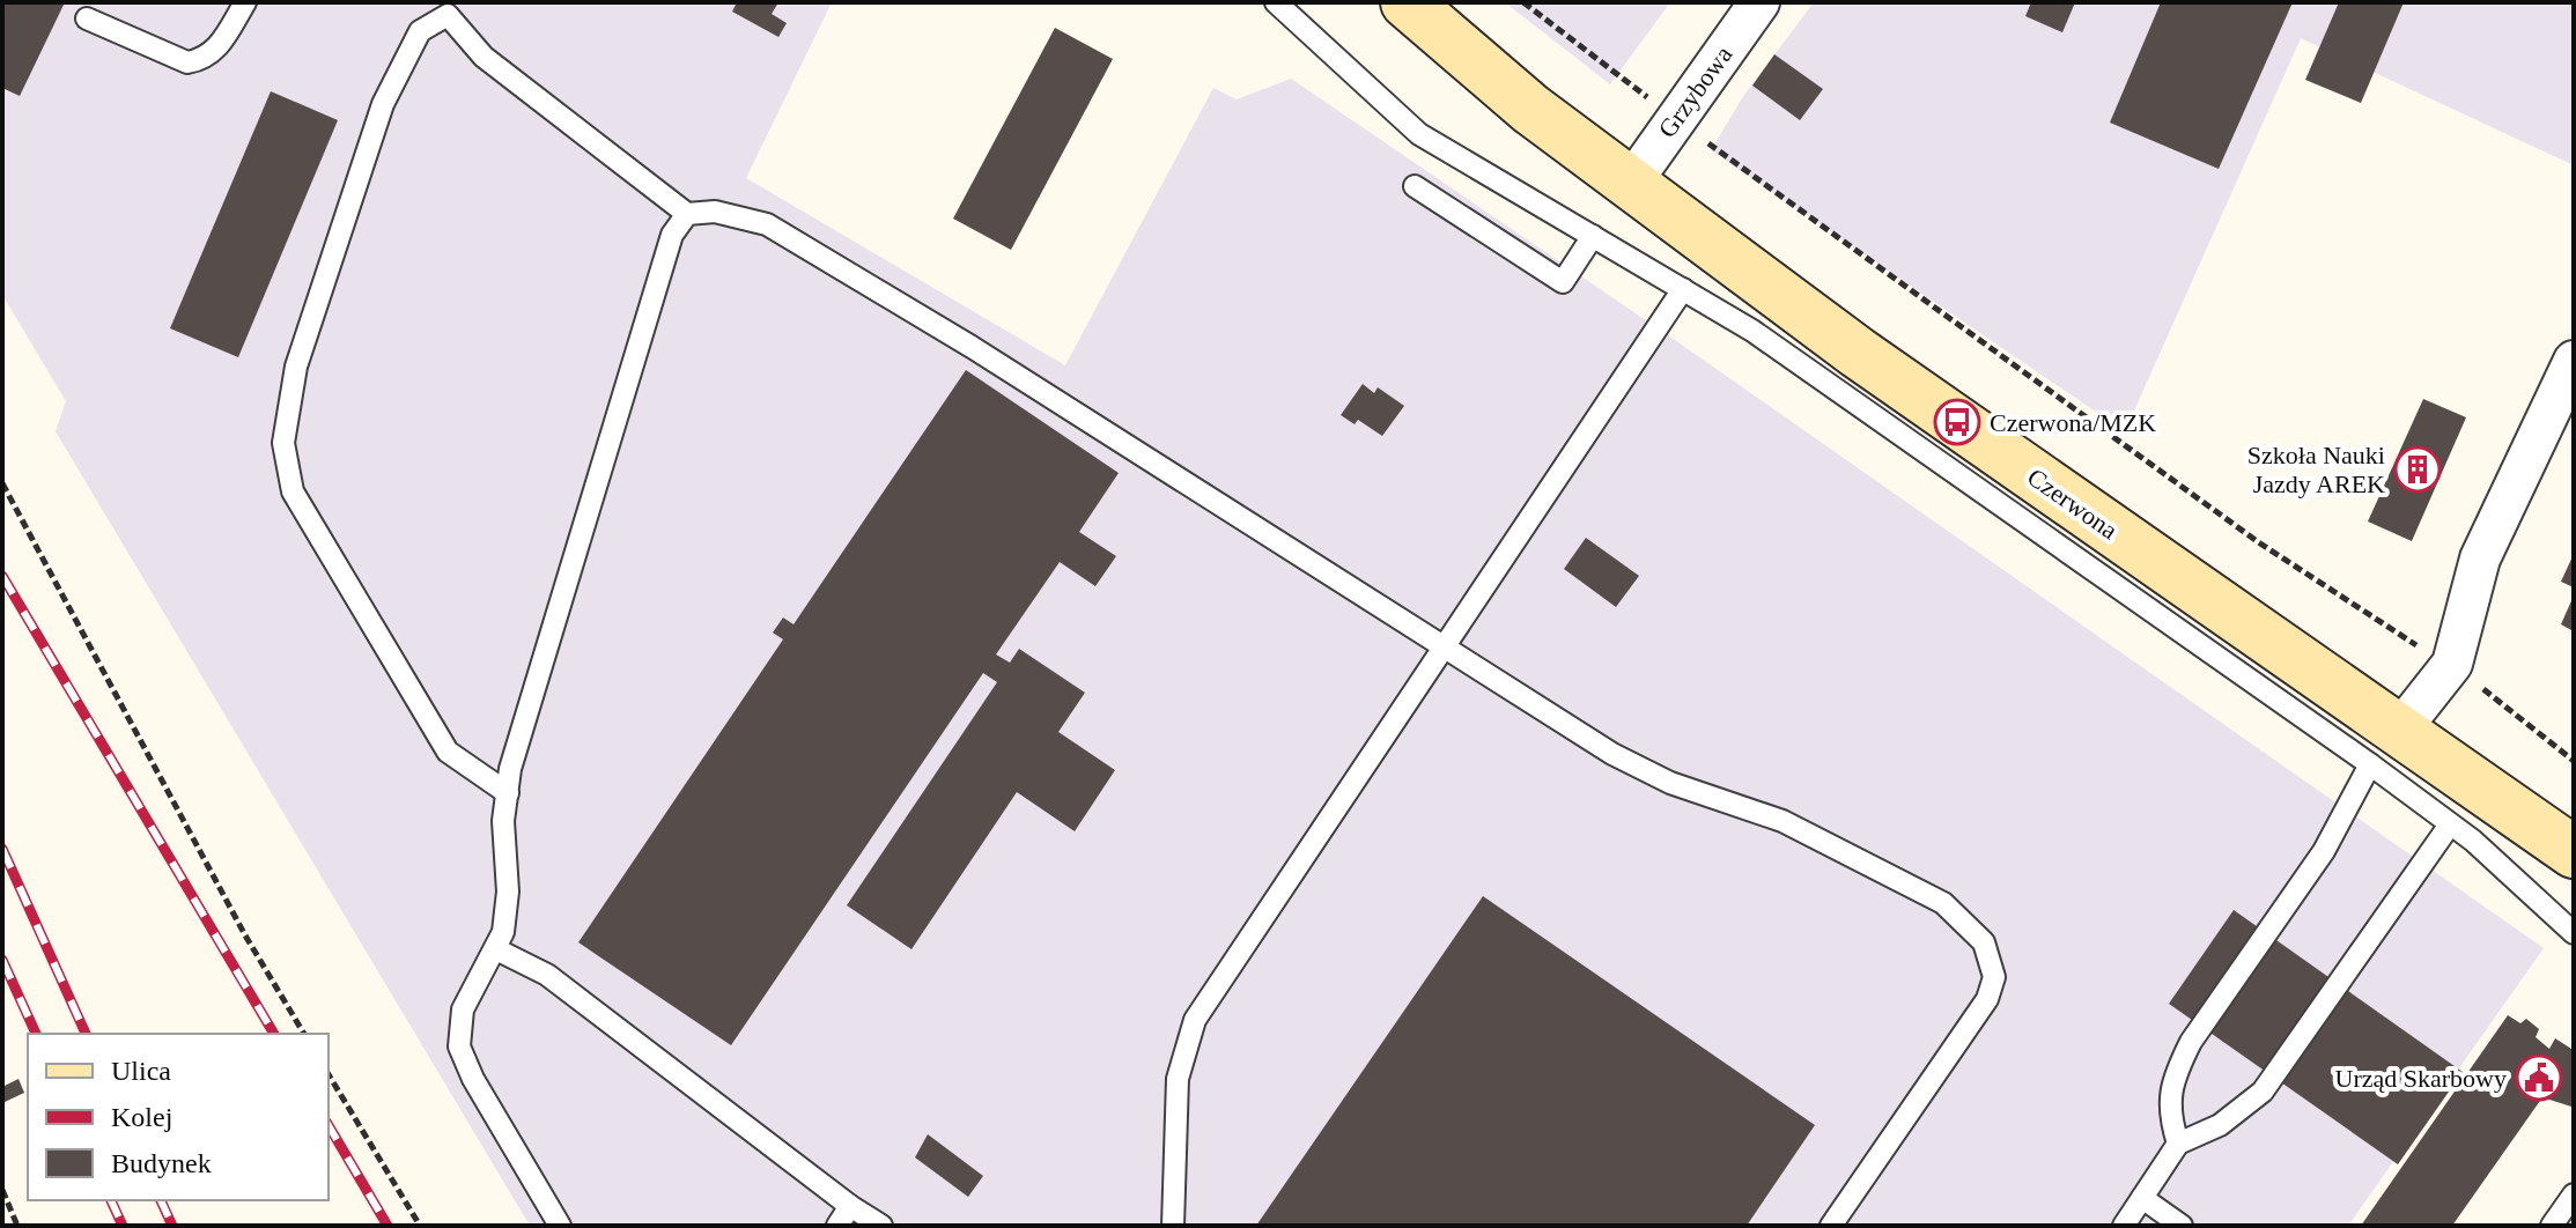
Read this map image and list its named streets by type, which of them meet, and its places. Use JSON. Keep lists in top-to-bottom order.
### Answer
{
  "streets": {
    "main road": ["Czerwona"],
    "street": ["Grzybowa"]
  },
  "crossings": [
    ["Grzybowa", "Czerwona"]
  ],
  "places": {
    "bus stop": ["Czerwona/MZK"],
    "building": ["Szkoła Nauki Jazdy AREK"],
    "public building": ["Urząd Skarbowy"]
  },
  "legend": ["Ulica", "Kolej", "Budynek"]
}
